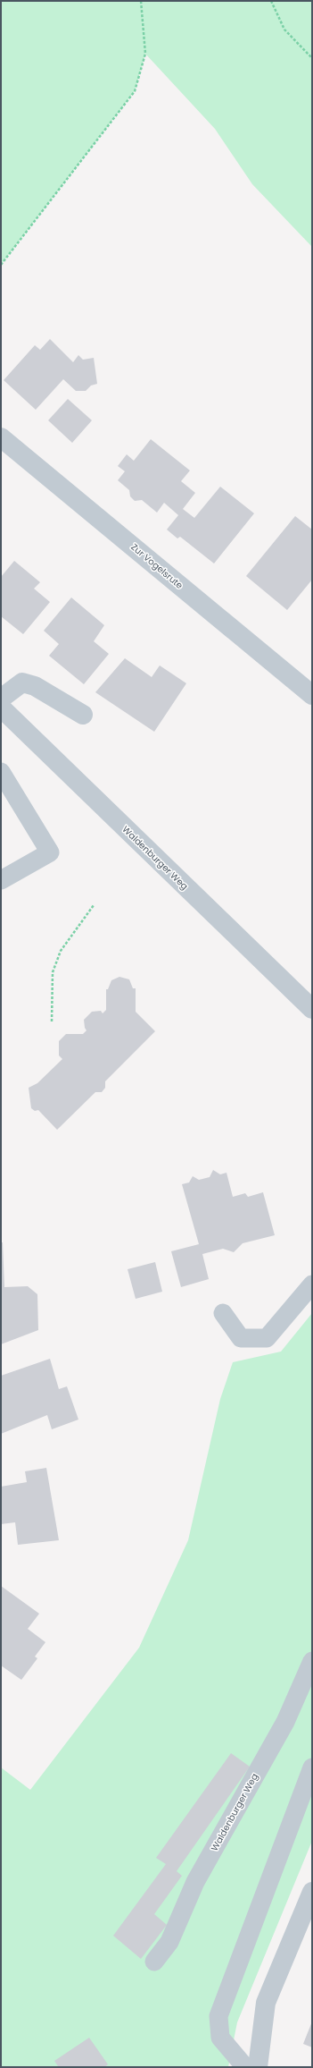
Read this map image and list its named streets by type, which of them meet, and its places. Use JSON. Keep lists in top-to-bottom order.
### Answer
{
  "streets": {
    "street": ["Zur Vogelsrute", "Waldenburger Weg"]
  }
}
